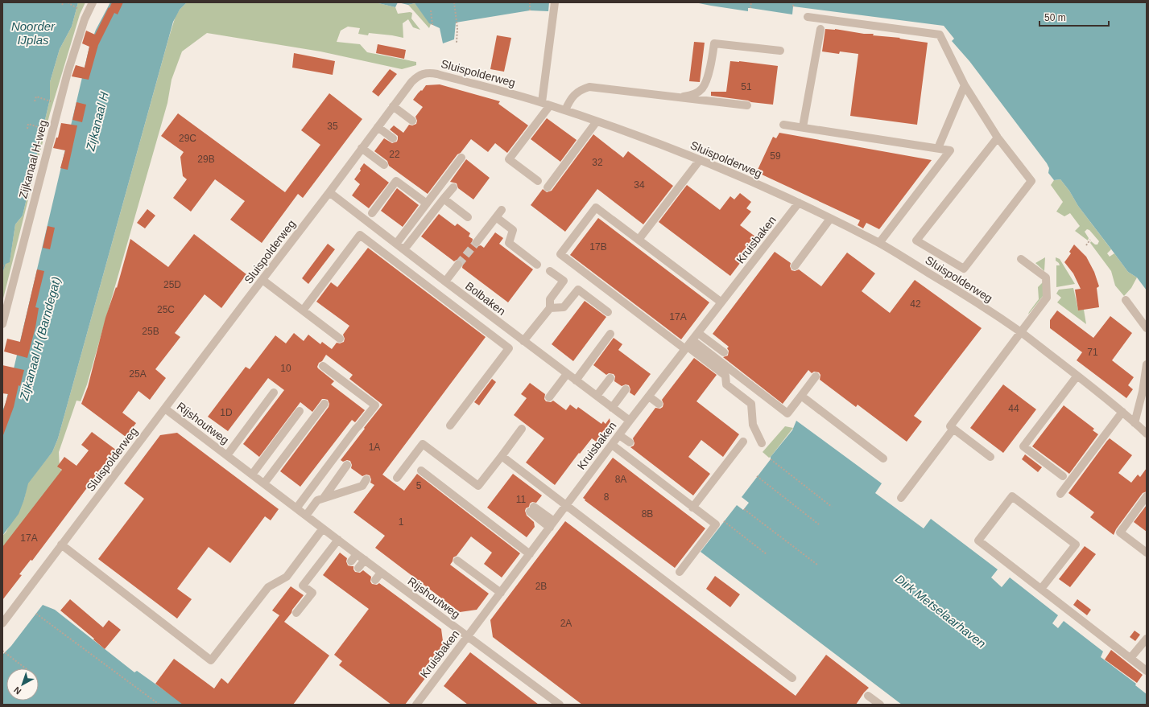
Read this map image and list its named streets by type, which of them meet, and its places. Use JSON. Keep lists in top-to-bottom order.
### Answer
{
  "streets": {
    "street": [
      "Sluispolderweg",
      "Zijkanaal H-weg",
      "Kruisbaken",
      "Bolbaken",
      "Rijshoutweg"
    ]
  },
  "crossings": [
    ["Sluispolderweg", "Kruisbaken"],
    ["Sluispolderweg", "Bolbaken"],
    ["Sluispolderweg", "Rijshoutweg"],
    ["Kruisbaken", "Bolbaken"],
    ["Kruisbaken", "Rijshoutweg"]
  ],
  "water": [
    "Noorder IJplas",
    "Zijkanaal H",
    "Zijkanaal H (Barndegat)",
    "Dirk Metselaarhaven"
  ],
  "house_numbers": [
    "51",
    "35",
    "29C",
    "22",
    "59",
    "29B",
    "32",
    "34",
    "17B",
    "25D",
    "42",
    "25C",
    "17A",
    "25B",
    "71",
    "10",
    "25A",
    "44",
    "1D",
    "1A",
    "8A",
    "5",
    "8",
    "11",
    "8B",
    "1",
    "17A",
    "2B",
    "2A"
  ],
  "scale_bar": "50 m",
  "north": "bottom left"
}
